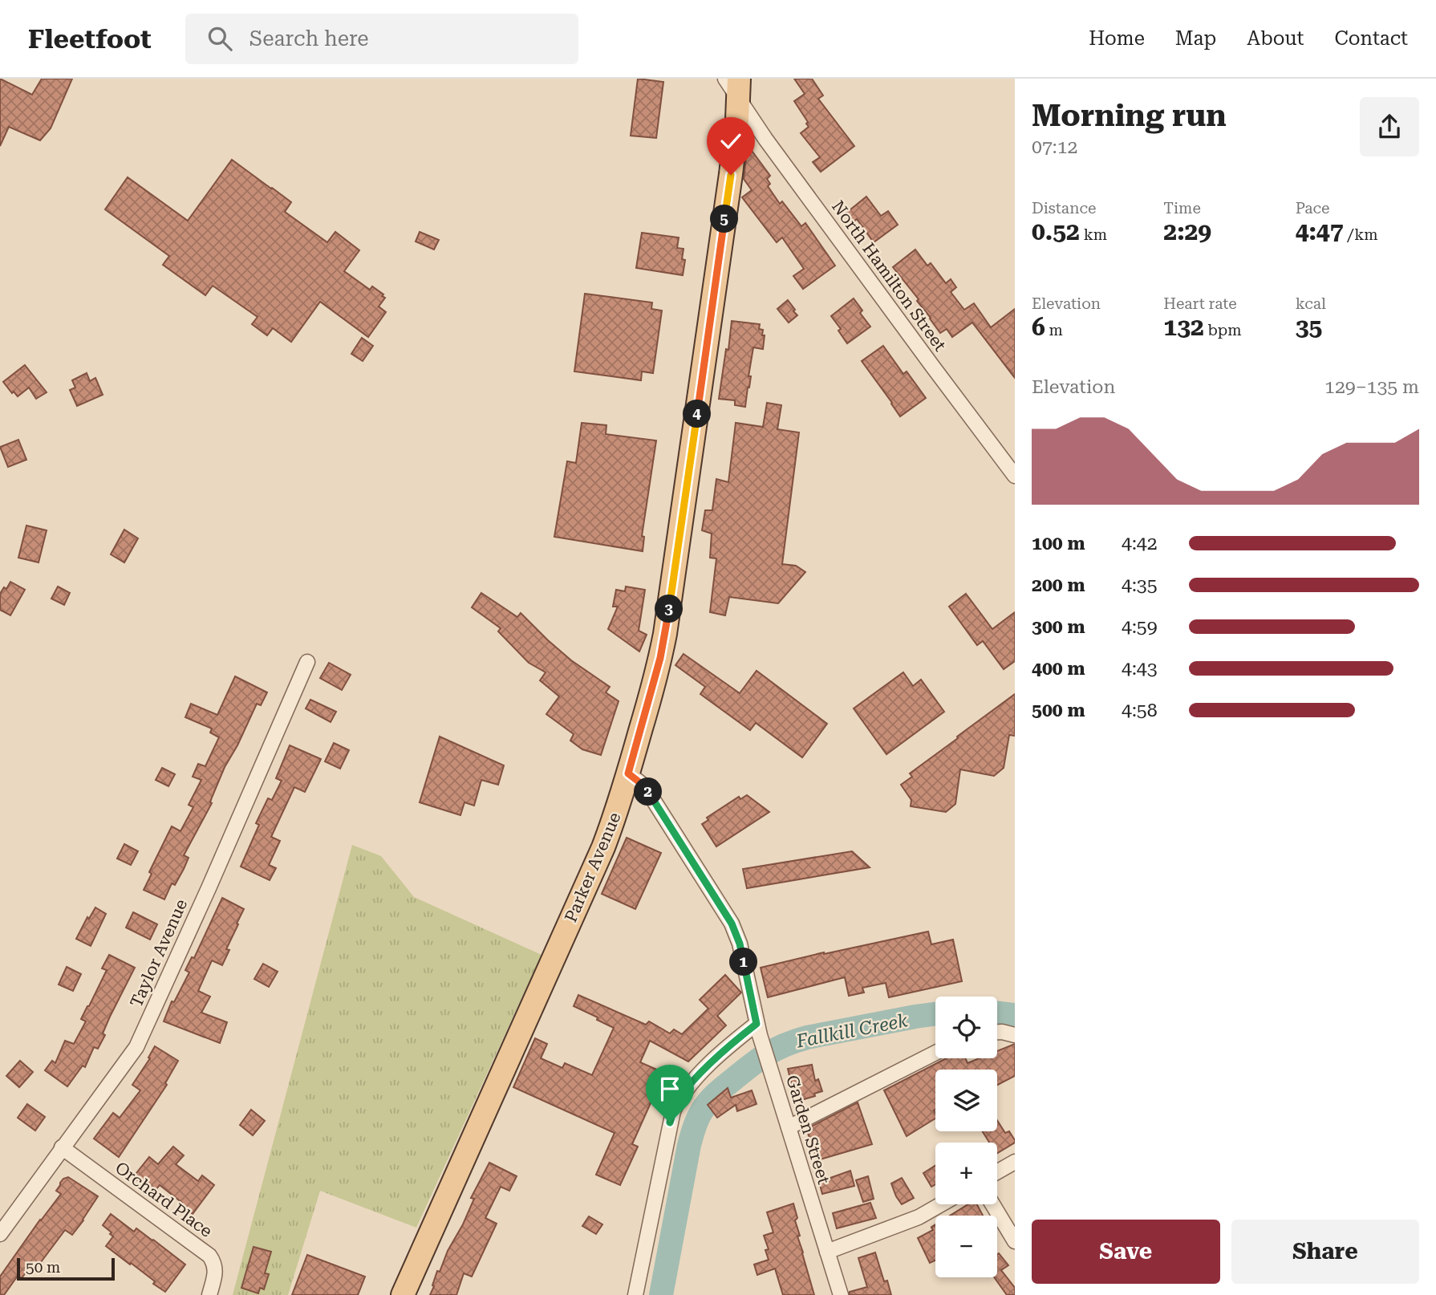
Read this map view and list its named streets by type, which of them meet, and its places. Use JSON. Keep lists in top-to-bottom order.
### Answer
{
  "streets": {
    "main road": ["Parker Avenue"],
    "street": [
      "North Hamilton Street",
      "Taylor Avenue",
      "Garden Street",
      "Orchard Place"
    ]
  },
  "crossings": [
    ["North Hamilton Street", "Parker Avenue"],
    ["Parker Avenue", "Garden Street"],
    ["Taylor Avenue", "Orchard Place"]
  ],
  "water": ["Fallkill Creek"],
  "scale_bar": "50 m",
  "page": {
    "header": "Fleetfoot",
    "search": "Search here",
    "nav": [
      "Home",
      "Map",
      "About",
      "Contact"
    ],
    "heading": ["Morning run", "07:12"],
    "stats": [
      ["Distance", "0.52 km"],
      ["Time", "2:29"],
      ["Pace", "4:47 /km"],
      ["Elevation", "6 m"],
      ["Heart rate", "132 bpm"],
      ["kcal", "35"]
    ],
    "pins": [
      "5",
      "4",
      "3",
      "2",
      "1"
    ],
    "chart": ["Elevation", "129–135 m"],
    "list": [
      {
        "name": "100 m",
        "note": "4:42"
      },
      {
        "name": "200 m",
        "note": "4:35"
      },
      {
        "name": "300 m",
        "note": "4:59"
      },
      {
        "name": "400 m",
        "note": "4:43"
      },
      {
        "name": "500 m",
        "note": "4:58"
      }
    ],
    "map_buttons": ["+", "−"],
    "buttons": ["Save", "Share"],
    "scale": "50 m"
  }
}
